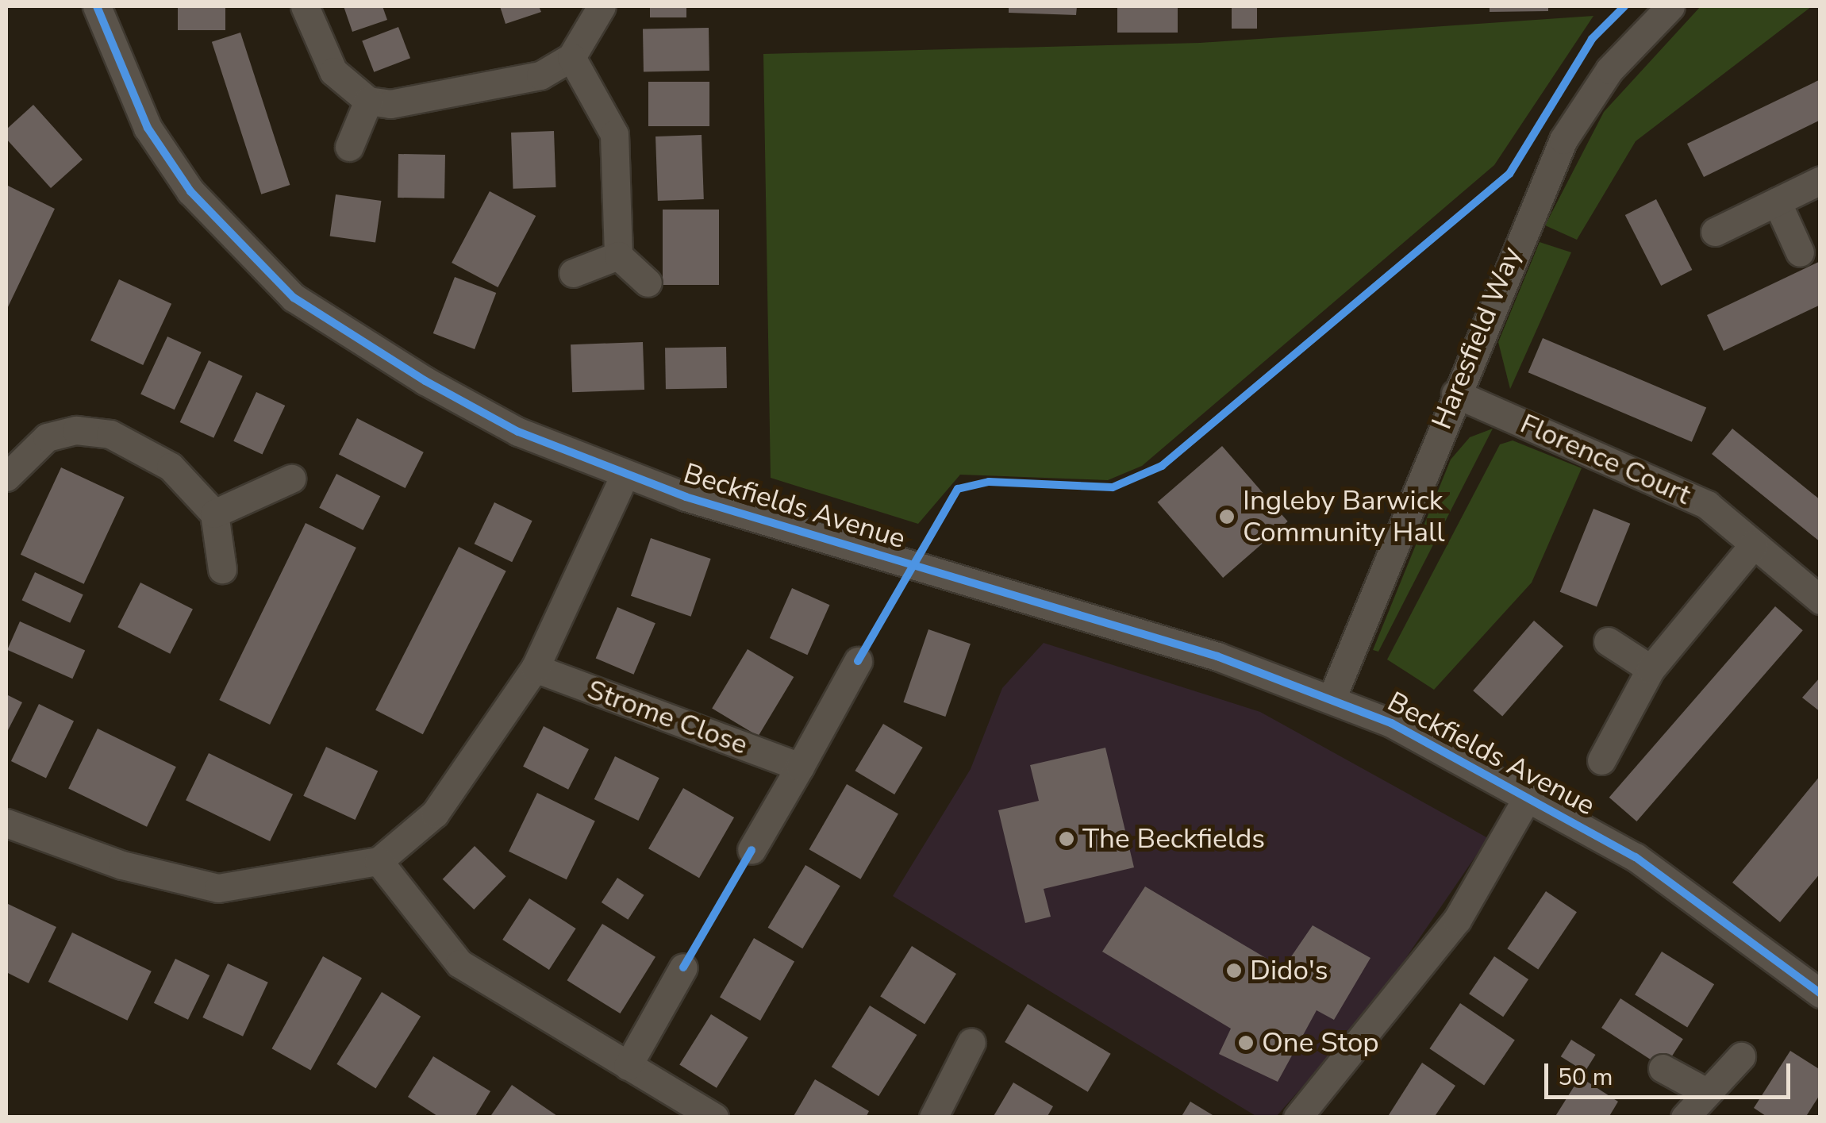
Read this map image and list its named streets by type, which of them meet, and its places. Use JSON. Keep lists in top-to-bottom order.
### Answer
{
  "streets": {
    "street": [
      "Haresfield Way",
      "Florence Court",
      "Beckfields Avenue",
      "Strome Close"
    ]
  },
  "crossings": [
    ["Haresfield Way", "Florence Court"],
    ["Haresfield Way", "Beckfields Avenue"]
  ],
  "places": [
    "Ingleby Barwick Community Hall",
    "The Beckfields",
    "Dido's",
    "One Stop"
  ],
  "scale_bar": "50 m"
}
